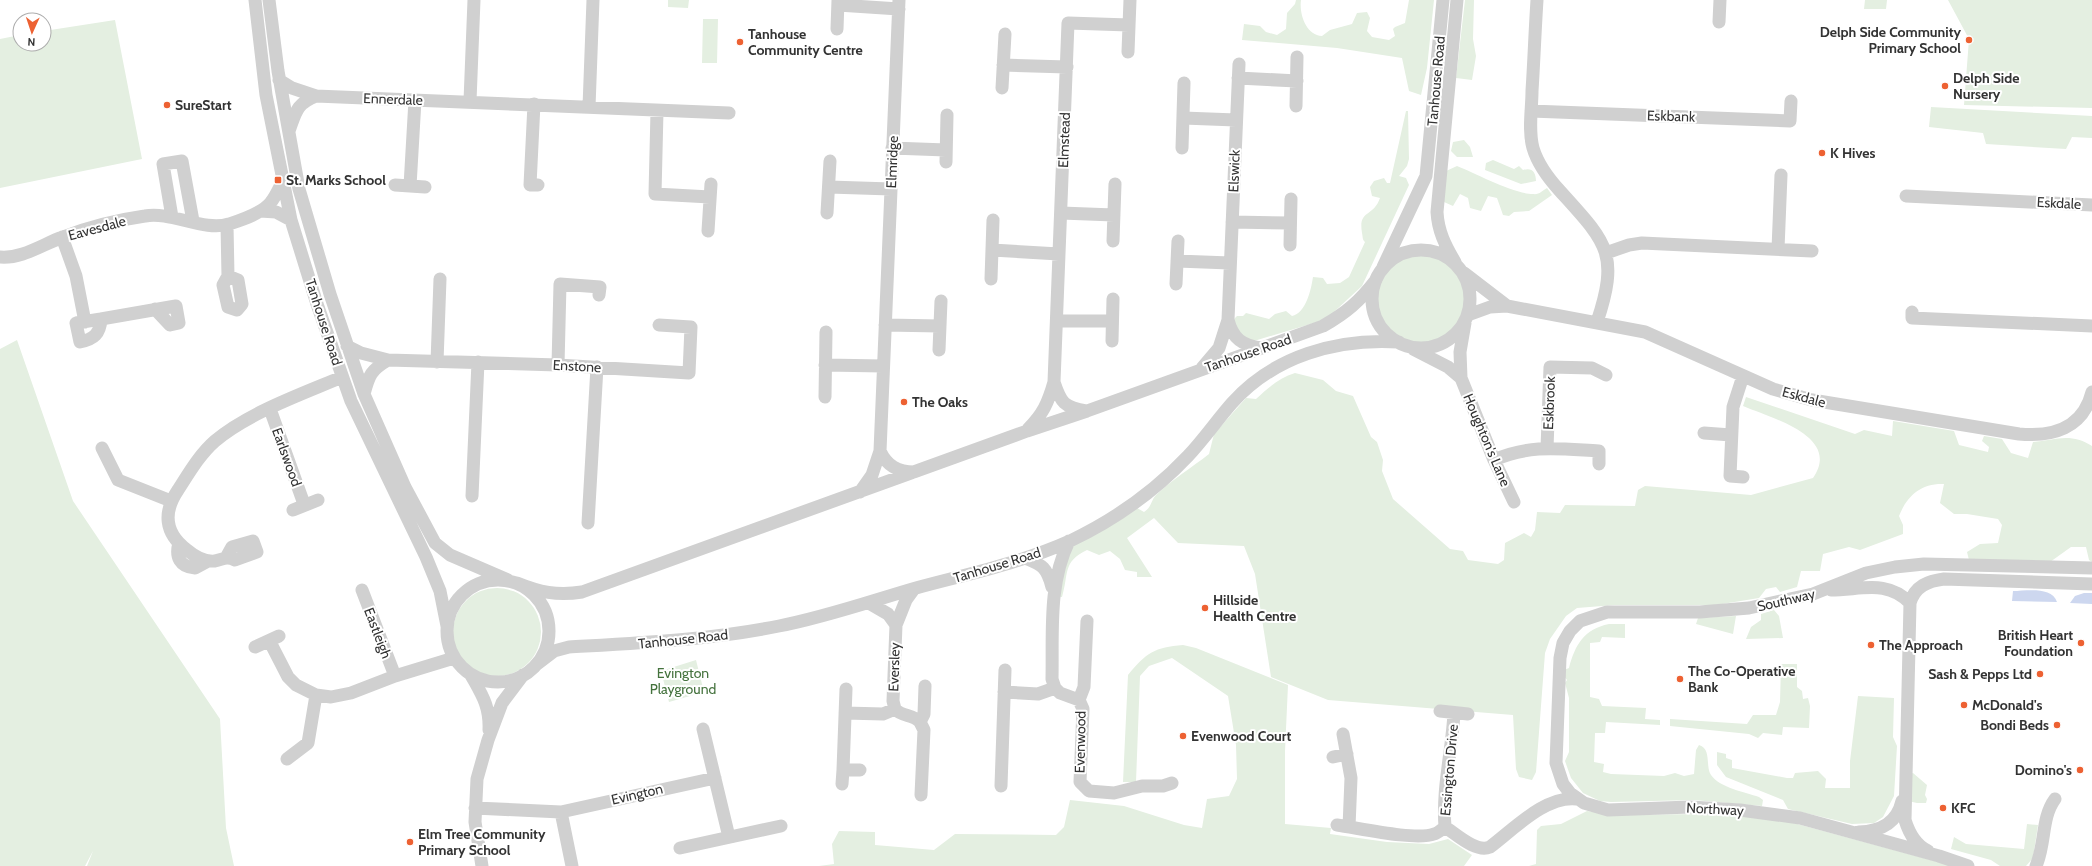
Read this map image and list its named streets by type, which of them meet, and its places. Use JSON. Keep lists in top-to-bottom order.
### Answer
{
  "streets": {
    "street": [
      "Tanhouse Road",
      "Ennerdale",
      "Eskbank",
      "Elmstead",
      "Elmridge",
      "Elswick",
      "Eskdale",
      "Eavesdale",
      "Enstone",
      "Eskbrook",
      "Houghton's Lane",
      "Earlswood",
      "Southway",
      "Eastleigh",
      "Eversley",
      "Evenwood",
      "Essington Drive",
      "Evington",
      "Northway"
    ]
  },
  "crossings": [
    ["Tanhouse Road", "Ennerdale"],
    ["Tanhouse Road", "Elmstead"],
    ["Tanhouse Road", "Elmridge"],
    ["Tanhouse Road", "Elswick"],
    ["Tanhouse Road", "Eskdale"],
    ["Tanhouse Road", "Eavesdale"],
    ["Tanhouse Road", "Enstone"],
    ["Tanhouse Road", "Houghton's Lane"],
    ["Tanhouse Road", "Earlswood"],
    ["Tanhouse Road", "Eastleigh"],
    ["Tanhouse Road", "Eversley"],
    ["Eskdale", "Houghton's Lane"],
    ["Eskbrook", "Houghton's Lane"],
    ["Southway", "Northway"],
    ["Essington Drive", "Northway"]
  ],
  "parks": ["Evington Playground"],
  "places": {
    "other": [
      "Delph Side Community Primary School",
      "Tanhouse Community Centre",
      "Delph Side Nursery",
      "SureStart",
      "K Hives",
      "The Oaks",
      "Hillside Health Centre",
      "British Heart Foundation",
      "The Approach",
      "Sash & Pepps Ltd",
      "The Co-Operative Bank",
      "McDonald's",
      "Bondi Beds",
      "Evenwood Court",
      "Domino's",
      "KFC",
      "Elm Tree Community Primary School"
    ],
    "transit": ["St. Marks School"]
  },
  "north": "bottom"
}
